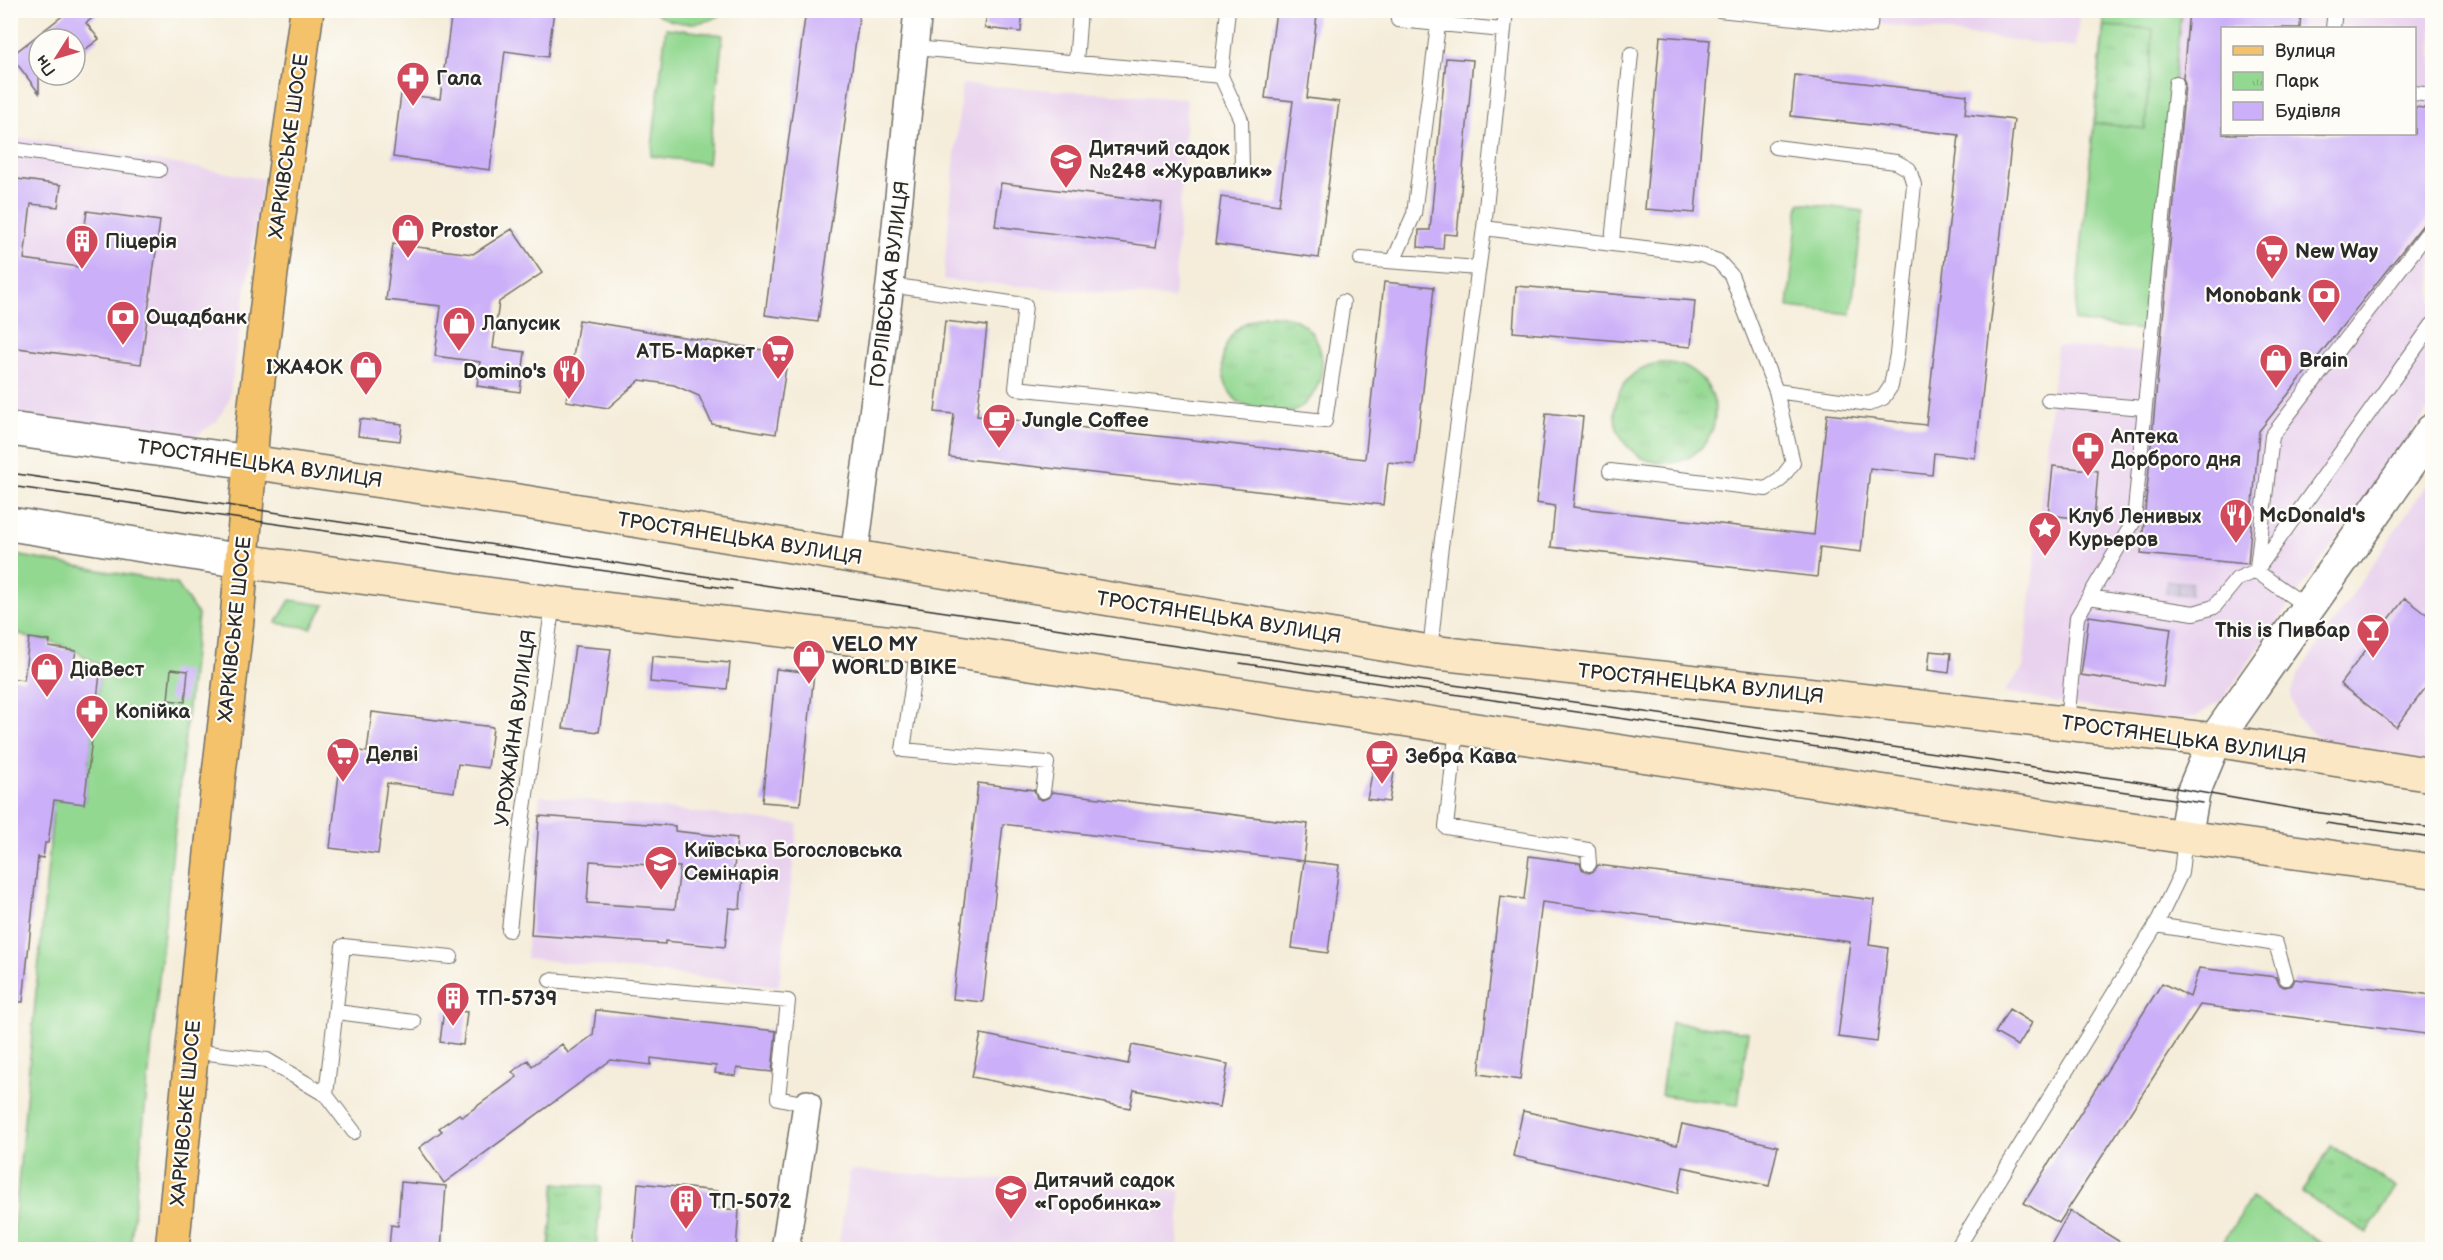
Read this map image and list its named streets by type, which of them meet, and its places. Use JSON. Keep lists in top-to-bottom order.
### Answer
{
  "streets": {
    "main road": ["ХАРКІВСЬКЕ ШОСЕ", "ТРОСТЯНЕЦЬКА ВУЛИЦЯ"],
    "street": ["ГОРЛІВСЬКА ВУЛИЦЯ"],
    "lane": ["УРОЖАЙНА ВУЛИЦЯ"]
  },
  "crossings": [
    ["ХАРКІВСЬКЕ ШОСЕ", "ТРОСТЯНЕЦЬКА ВУЛИЦЯ"],
    ["ГОРЛІВСЬКА ВУЛИЦЯ", "ТРОСТЯНЕЦЬКА ВУЛИЦЯ"]
  ],
  "places": {
    "pharmacy": ["Гала", "Аптека Дорброго дня", "Копійка"],
    "school or university": ["Дитячий садок №248 «Журавлик»", "Київська Богословська Семінарія", "Дитячий садок «Горобинка»"],
    "shop": [
      "Prostor",
      "Лапусик",
      "Brain",
      "IЖА4ОК",
      "VELO MY WORLD BIKE",
      "ДіаВест"
    ],
    "building": ["Піцерія", "ТП-5739", "ТП-5072"],
    "supermarket": ["New Way", "АТБ-Маркет", "Делві"],
    "bank": ["Monobank", "Ощадбанк"],
    "restaurant": ["Domino's", "McDonald's"],
    "cafe": ["Jungle Coffee", "Зебра Кава"],
    "place": ["Клуб Ленивых Курьеров"],
    "bar": ["This is Пивбар"]
  },
  "legend": ["Вулиця", "Парк", "Будівля"],
  "north": "bottom left"
}
